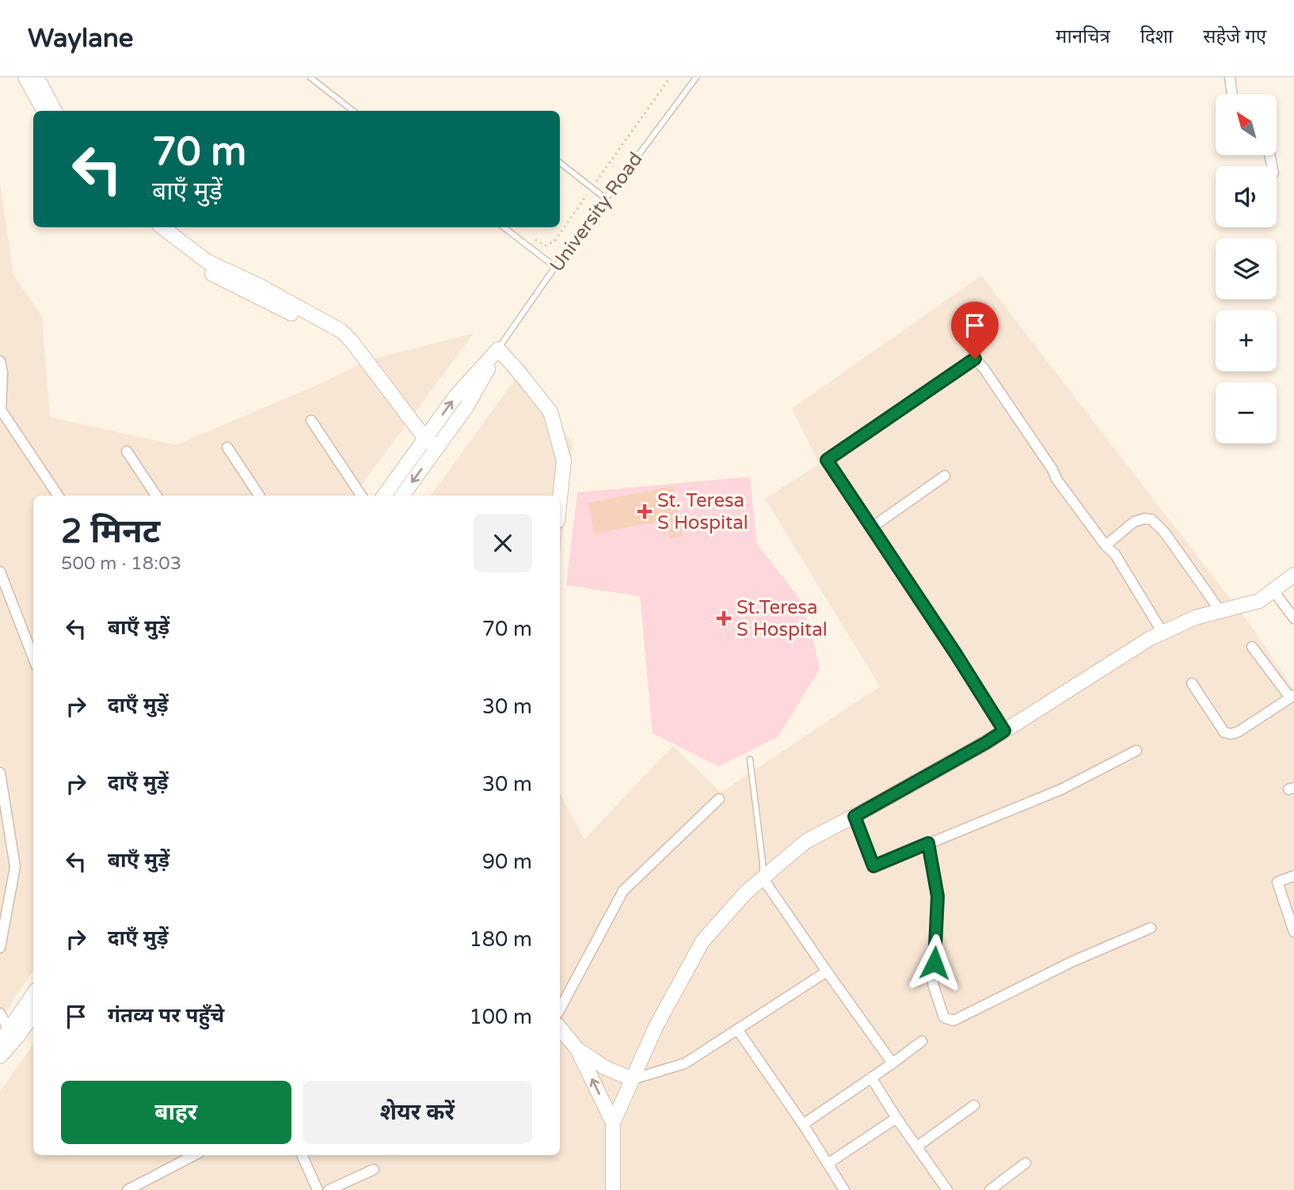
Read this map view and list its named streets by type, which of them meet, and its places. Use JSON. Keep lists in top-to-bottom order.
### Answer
{
  "streets": {
    "street": ["University Road"]
  },
  "places": {
    "health": ["St. Teresa S Hospital", "St.Teresa S Hospital"]
  },
  "north": "top left",
  "page": {
    "header": "Waylane",
    "nav": ["मानचित्र", "दिशा", "सहेजे गए"],
    "map_buttons": ["+", "−"],
    "turn": ["70 m", "बाएँ मुड़ें"],
    "heading": ["2 मिनट", "500 m · 18:03"],
    "list": [
      {
        "name": "बाएँ मुड़ें",
        "value": "70 m"
      },
      {
        "name": "दाएँ मुड़ें",
        "value": "30 m"
      },
      {
        "name": "दाएँ मुड़ें",
        "value": "30 m"
      },
      {
        "name": "बाएँ मुड़ें",
        "value": "90 m"
      },
      {
        "name": "दाएँ मुड़ें",
        "value": "180 m"
      },
      {
        "name": "गंतव्य पर पहुँचे",
        "value": "100 m"
      }
    ],
    "buttons": ["बाहर", "शेयर करें"]
  }
}
